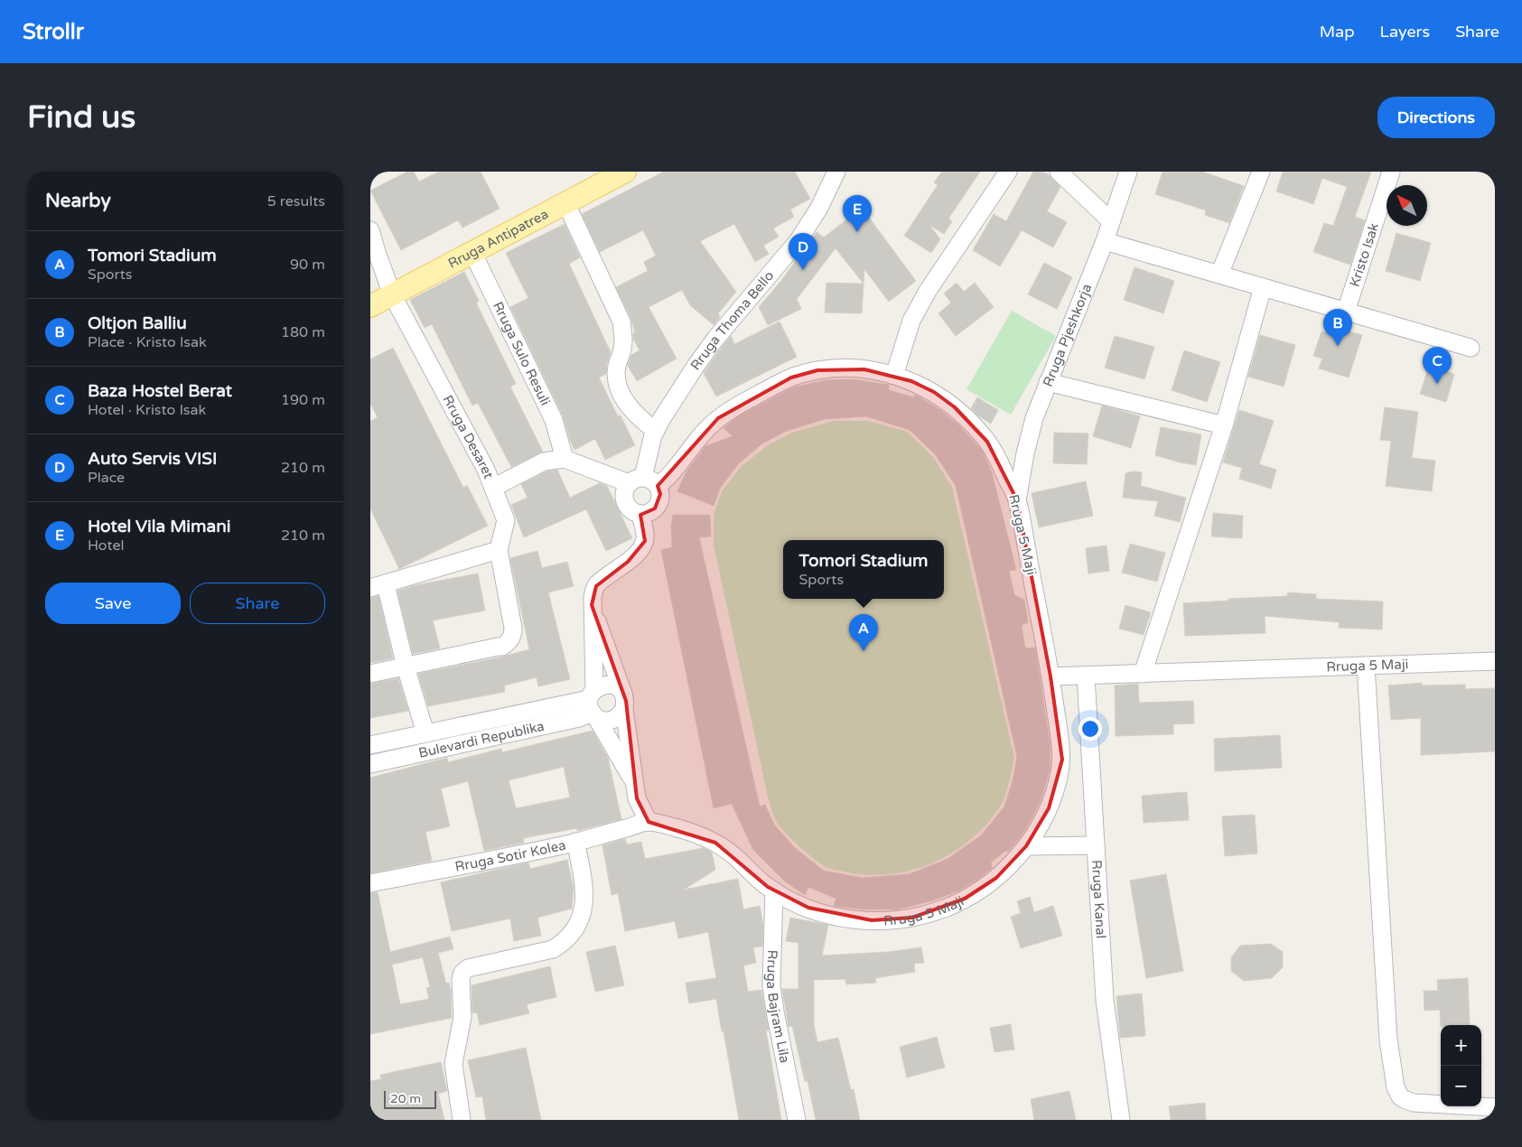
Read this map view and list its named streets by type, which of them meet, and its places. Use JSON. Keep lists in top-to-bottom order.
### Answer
{
  "streets": {
    "main road": ["Rruga Antipatrea"],
    "street": [
      "Kristo Isak",
      "Rruga Thoma Bello",
      "Rruga Pjeshkorja",
      "Rruga Sulo Resuli",
      "Rruga Desaret",
      "Rruga 5 Maji",
      "Bulevardi Republika",
      "Rruga Sotir Kolea",
      "Rruga Kanal",
      "Rruga Bajram Lila"
    ]
  },
  "crossings": [
    ["Rruga Antipatrea", "Rruga Sulo Resuli"],
    ["Rruga Antipatrea", "Rruga Desaret"],
    ["Rruga Thoma Bello", "Rruga 5 Maji"],
    ["Rruga Pjeshkorja", "Rruga 5 Maji"],
    ["Rruga 5 Maji", "Rruga Sotir Kolea"],
    ["Rruga 5 Maji", "Rruga Kanal"],
    ["Rruga 5 Maji", "Rruga Bajram Lila"]
  ],
  "scale_bar": "20 m",
  "north": "top left",
  "page": {
    "header": "Strollr",
    "nav": ["Map", "Layers", "Share"],
    "buttons": [
      "Directions",
      ["Save", "Share"]
    ],
    "title": "Find us",
    "heading": ["Nearby", "5 results"],
    "pins": [
      "E",
      "D",
      "B",
      "C",
      "A"
    ],
    "list": [
      {
        "mark": "A",
        "name": "Tomori Stadium",
        "note": "Sports",
        "value": "90 m"
      },
      {
        "mark": "B",
        "name": "Oltjon Balliu",
        "note": "Place · Kristo Isak",
        "value": "180 m"
      },
      {
        "mark": "C",
        "name": "Baza Hostel Berat",
        "note": "Hotel · Kristo Isak",
        "value": "190 m"
      },
      {
        "mark": "D",
        "name": "Auto Servis VISI",
        "note": "Place",
        "value": "210 m"
      },
      {
        "mark": "E",
        "name": "Hotel Vila Mimani",
        "note": "Hotel",
        "value": "210 m"
      }
    ],
    "popup": ["Tomori Stadium", "Sports"],
    "map_buttons": ["+", "−"],
    "scale": "20 m"
  }
}
